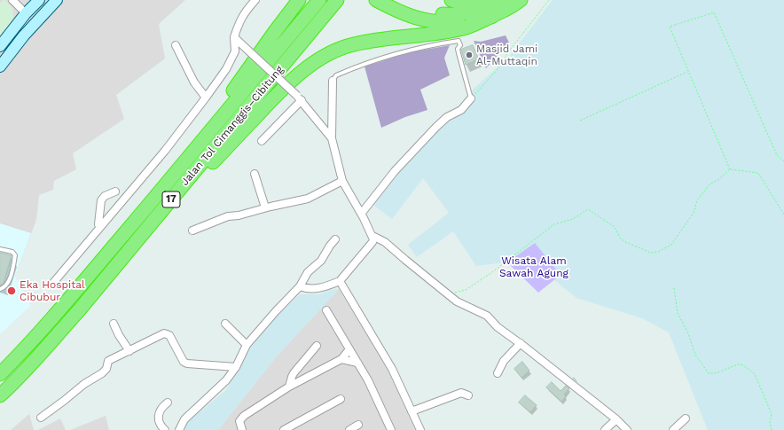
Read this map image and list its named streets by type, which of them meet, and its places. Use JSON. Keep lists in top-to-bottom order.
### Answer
{
  "streets": {
    "highway": ["Jalan Tol Cimanggis–Cibitung", "17"]
  },
  "parks": ["Wisata Alam Sawah Agung"],
  "places": ["Masjid Jami Al-Muttaqin", "Eka Hospital Cibubur"]
}
